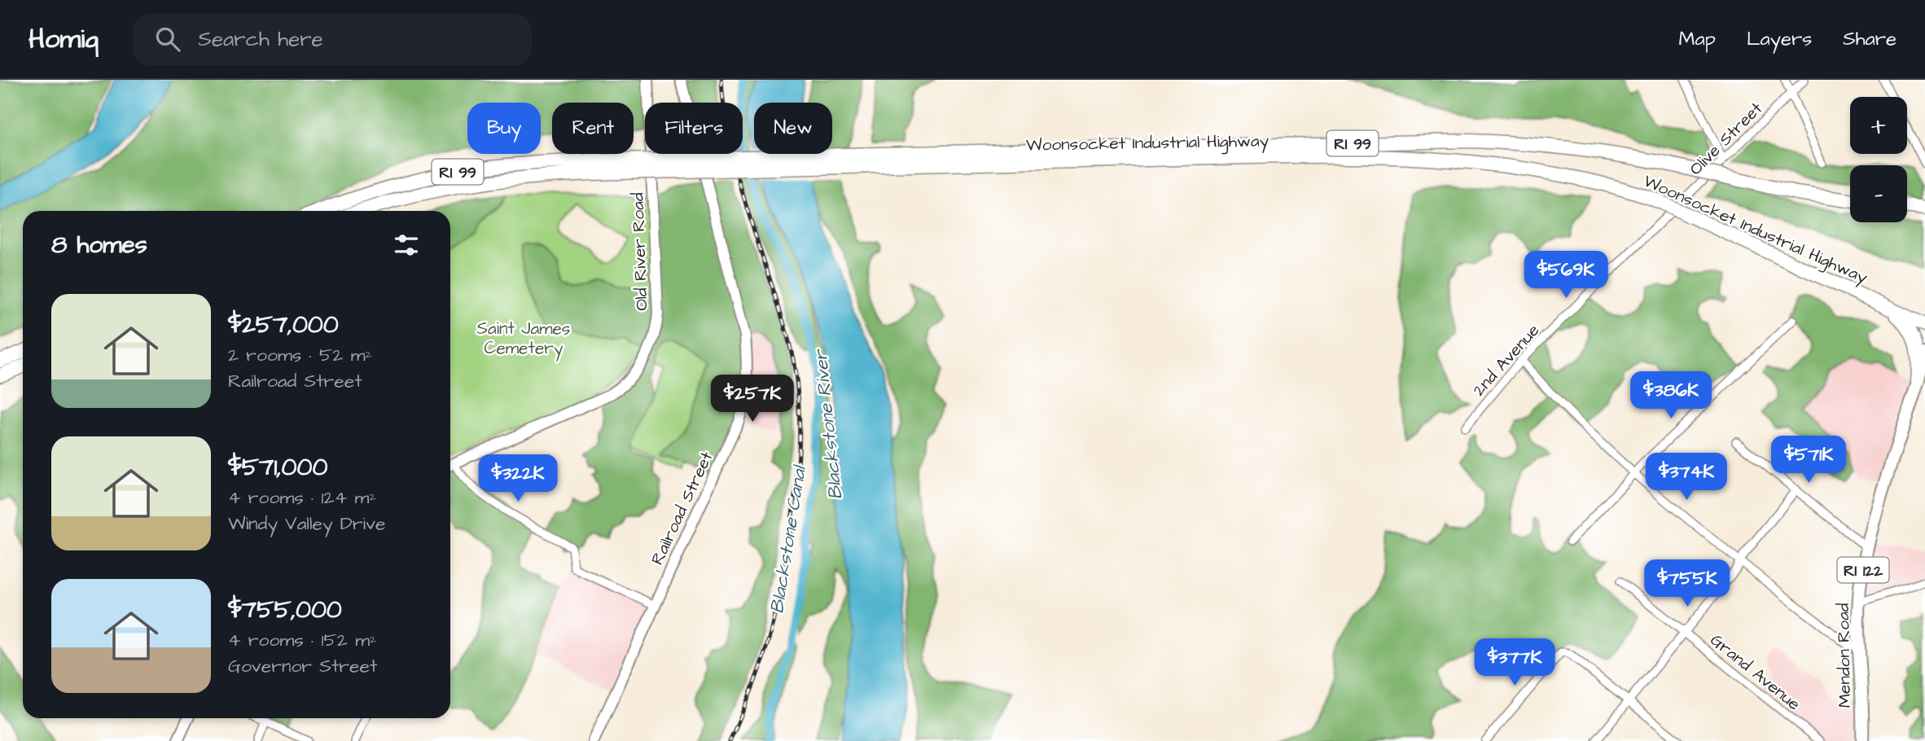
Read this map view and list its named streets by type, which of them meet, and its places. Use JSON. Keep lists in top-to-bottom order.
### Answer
{
  "streets": {
    "highway": ["Woonsocket Industrial Highway", "RI 99"],
    "main road": ["RI 122", "Mendon Road"],
    "street": [
      "Olive Street",
      "Old River Road",
      "2nd Avenue",
      "Railroad Street",
      "Grand Avenue"
    ]
  },
  "crossings": [
    ["Olive Street", "2nd Avenue"]
  ],
  "water": ["Blackstone River", "Blackstone Canal"],
  "parks": ["Saint James Cemetery"],
  "page": {
    "header": "Homiq",
    "search": "Search here",
    "nav": ["Map", "Layers", "Share"],
    "map_buttons": ["+", "−"],
    "chip": [
      "Buy",
      "Rent",
      "Filters",
      "New"
    ],
    "heading": "8 homes",
    "price": [
      "$569K",
      "$386K",
      "$257K",
      "$571K",
      "$374K",
      "$322K",
      "$755K",
      "$377K"
    ],
    "list": [
      {
        "name": "$257,000",
        "note": "2 rooms · 52 m² · Railroad Street"
      },
      {
        "name": "$571,000",
        "note": "4 rooms · 124 m² · Windy Valley Drive"
      },
      {
        "name": "$755,000",
        "note": "4 rooms · 152 m² · Governor Street"
      }
    ]
  }
}
